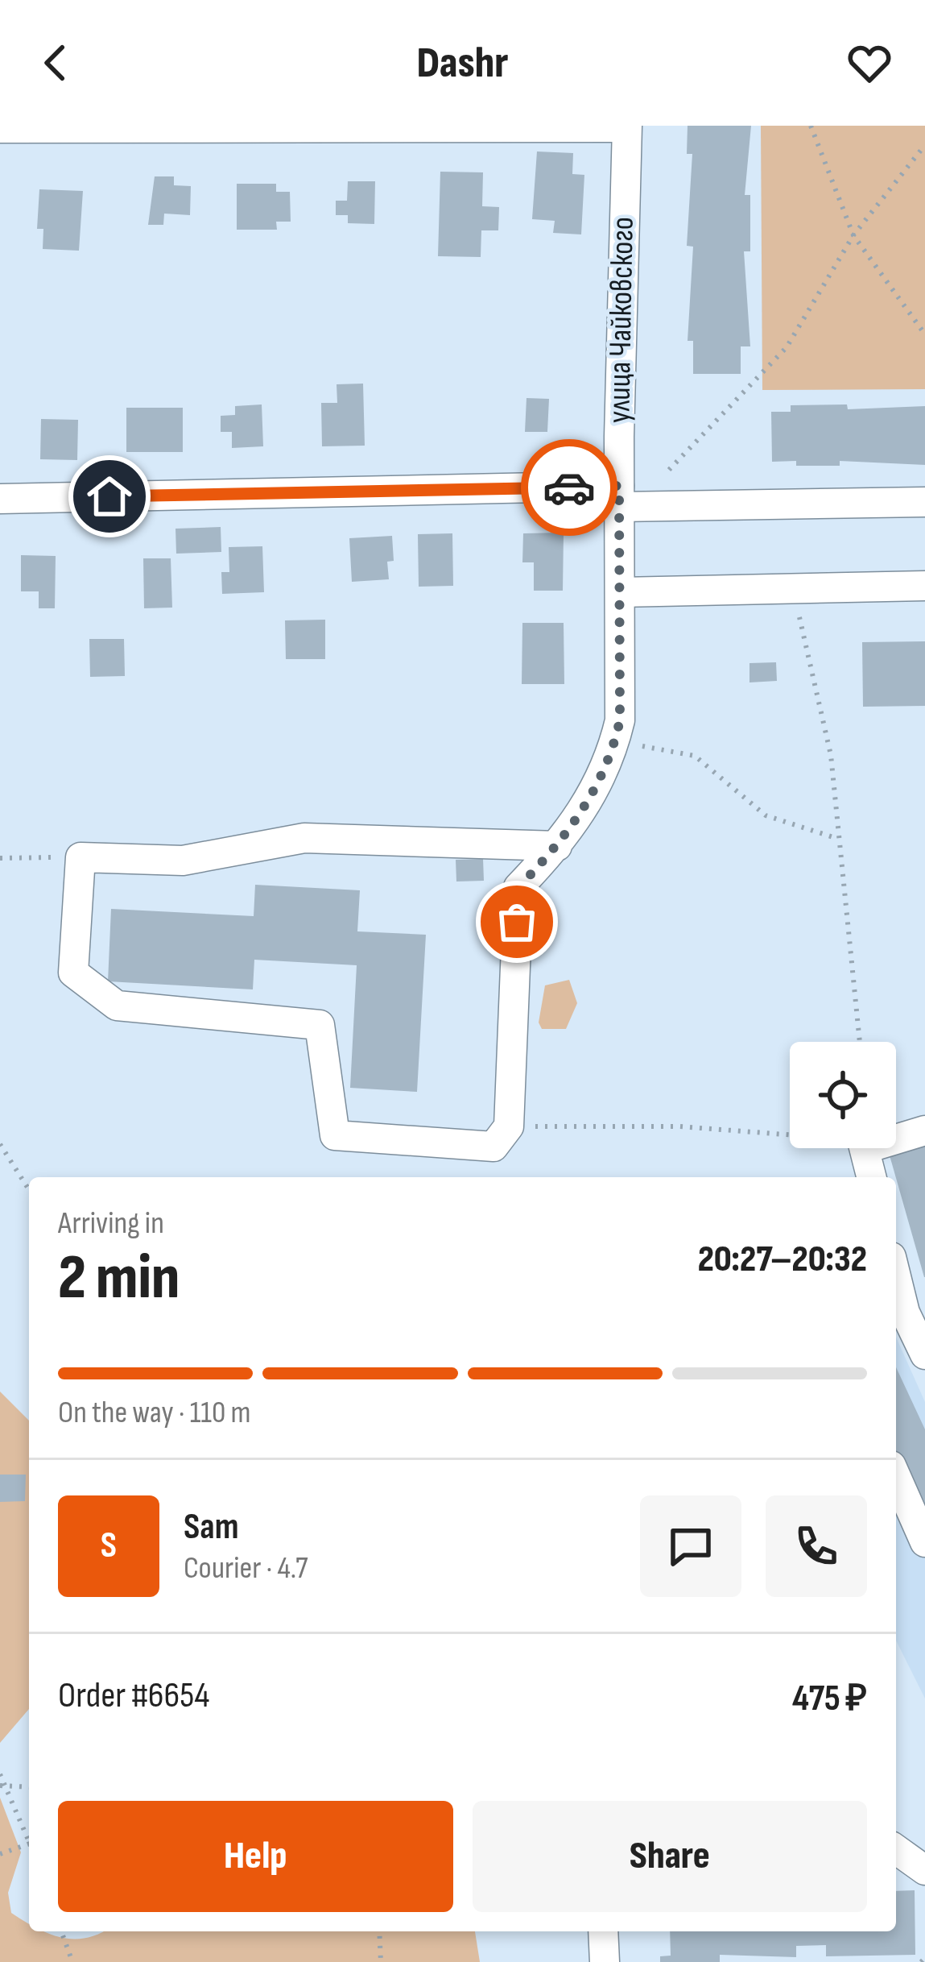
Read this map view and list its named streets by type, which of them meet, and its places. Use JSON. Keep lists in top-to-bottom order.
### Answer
{
  "streets": {
    "street": ["улица Чайковского"]
  },
  "page": {
    "header": "Dashr",
    "heading": ["2 min", "Arriving in", "20:27–20:32"],
    "panel": [
      "Sam",
      "Courier · 4.7",
      "Order #6654",
      "475 ₽"
    ],
    "bar": "On the way · 110 m",
    "round": "S",
    "buttons": ["Help", "Share"]
  }
}
